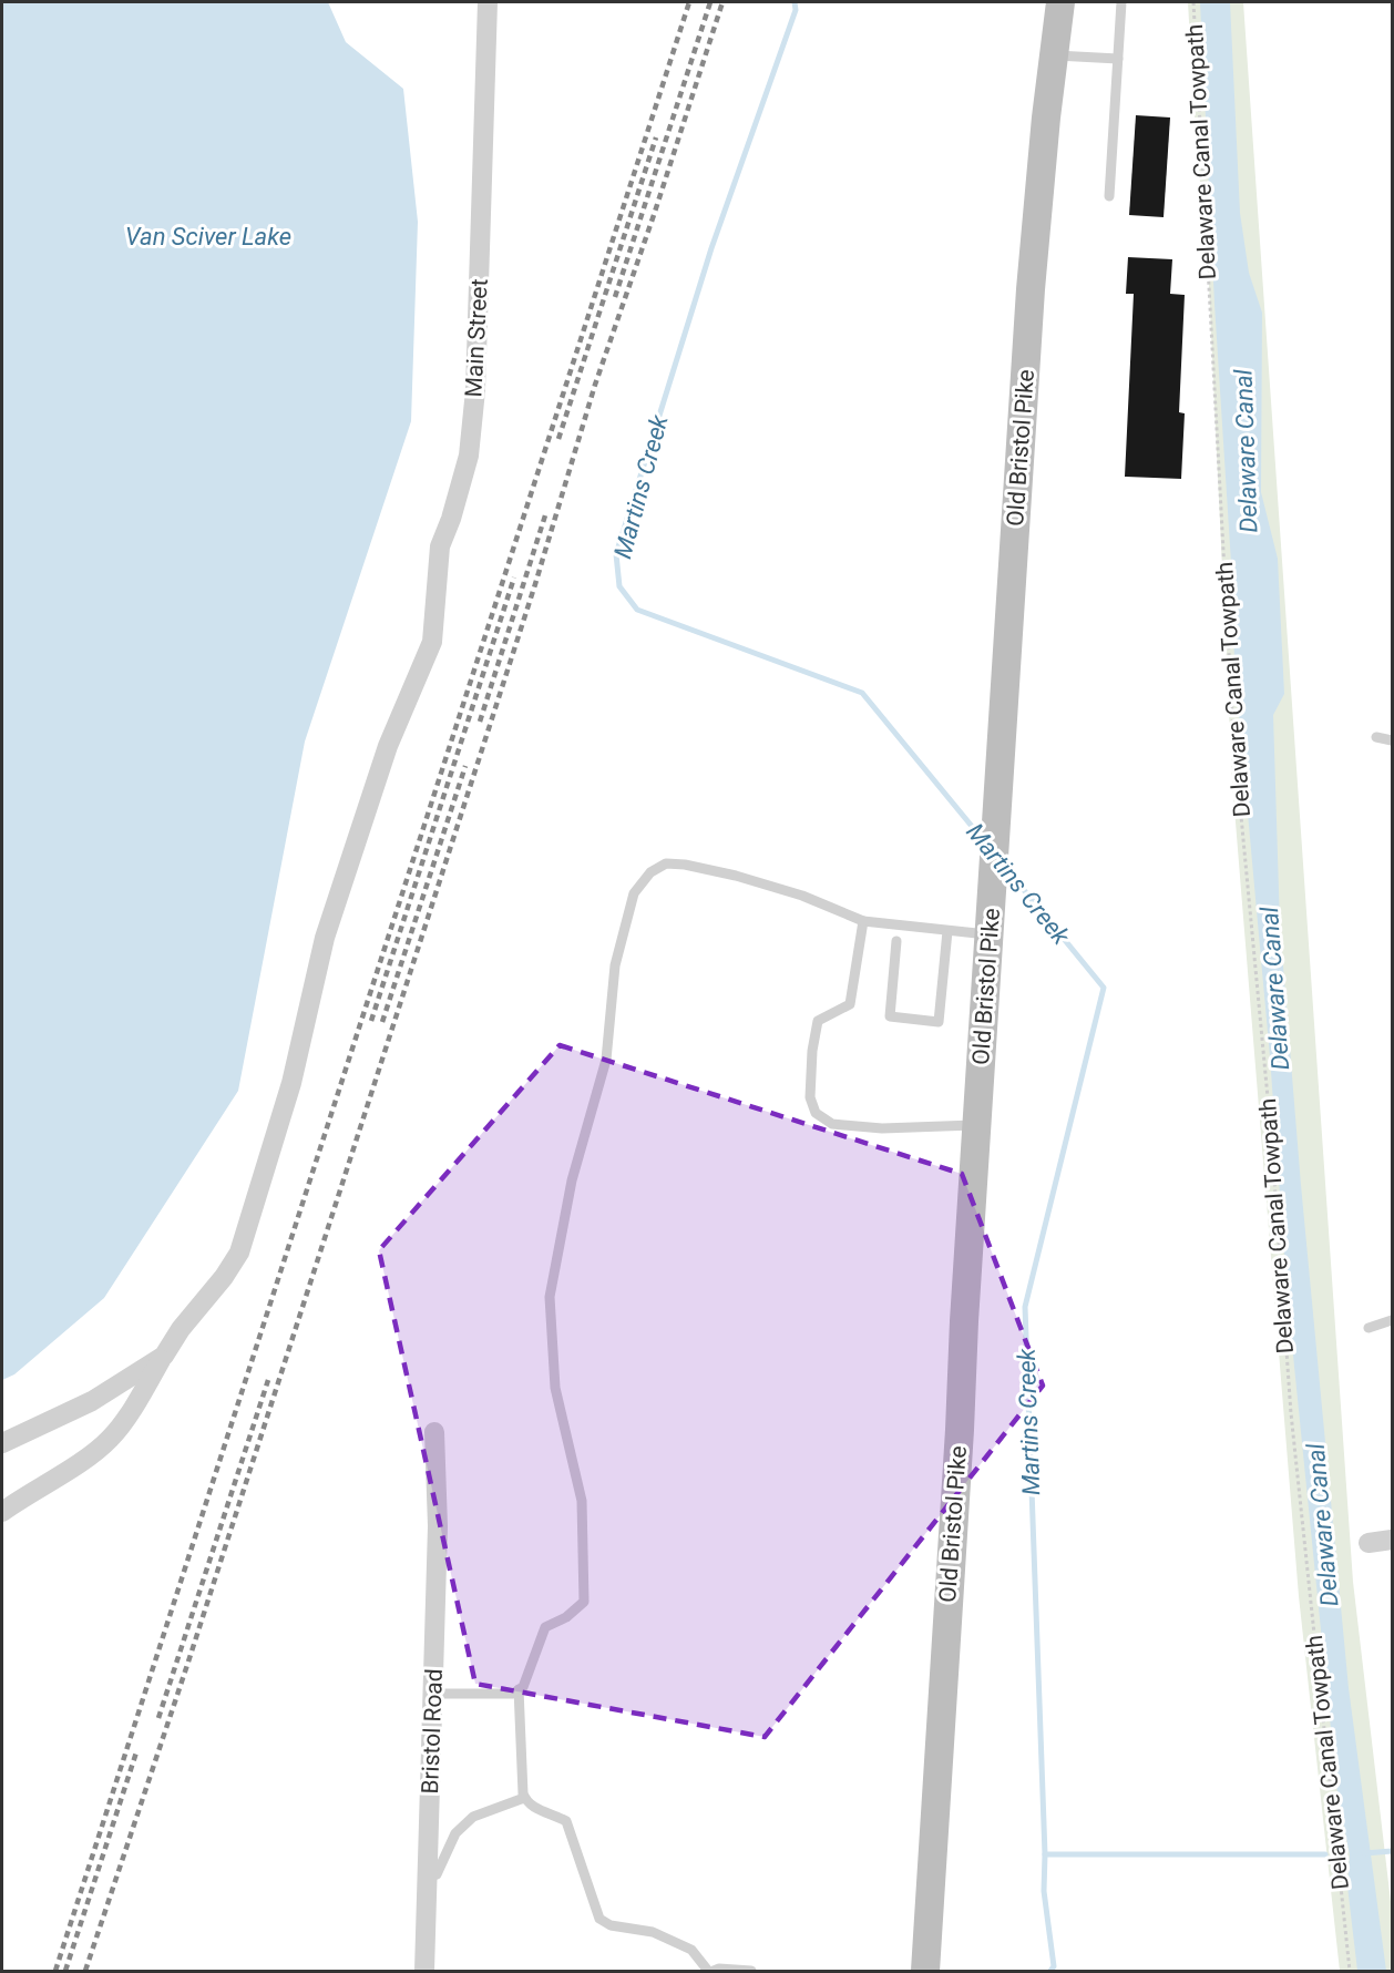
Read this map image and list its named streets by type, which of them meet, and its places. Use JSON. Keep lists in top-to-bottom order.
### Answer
{
  "streets": {
    "main road": ["Old Bristol Pike"],
    "street": ["Main Street", "Bristol Road"],
    "path": ["Delaware Canal Towpath"]
  },
  "water": ["Van Sciver Lake", "Delaware Canal", "Martins Creek"]
}
